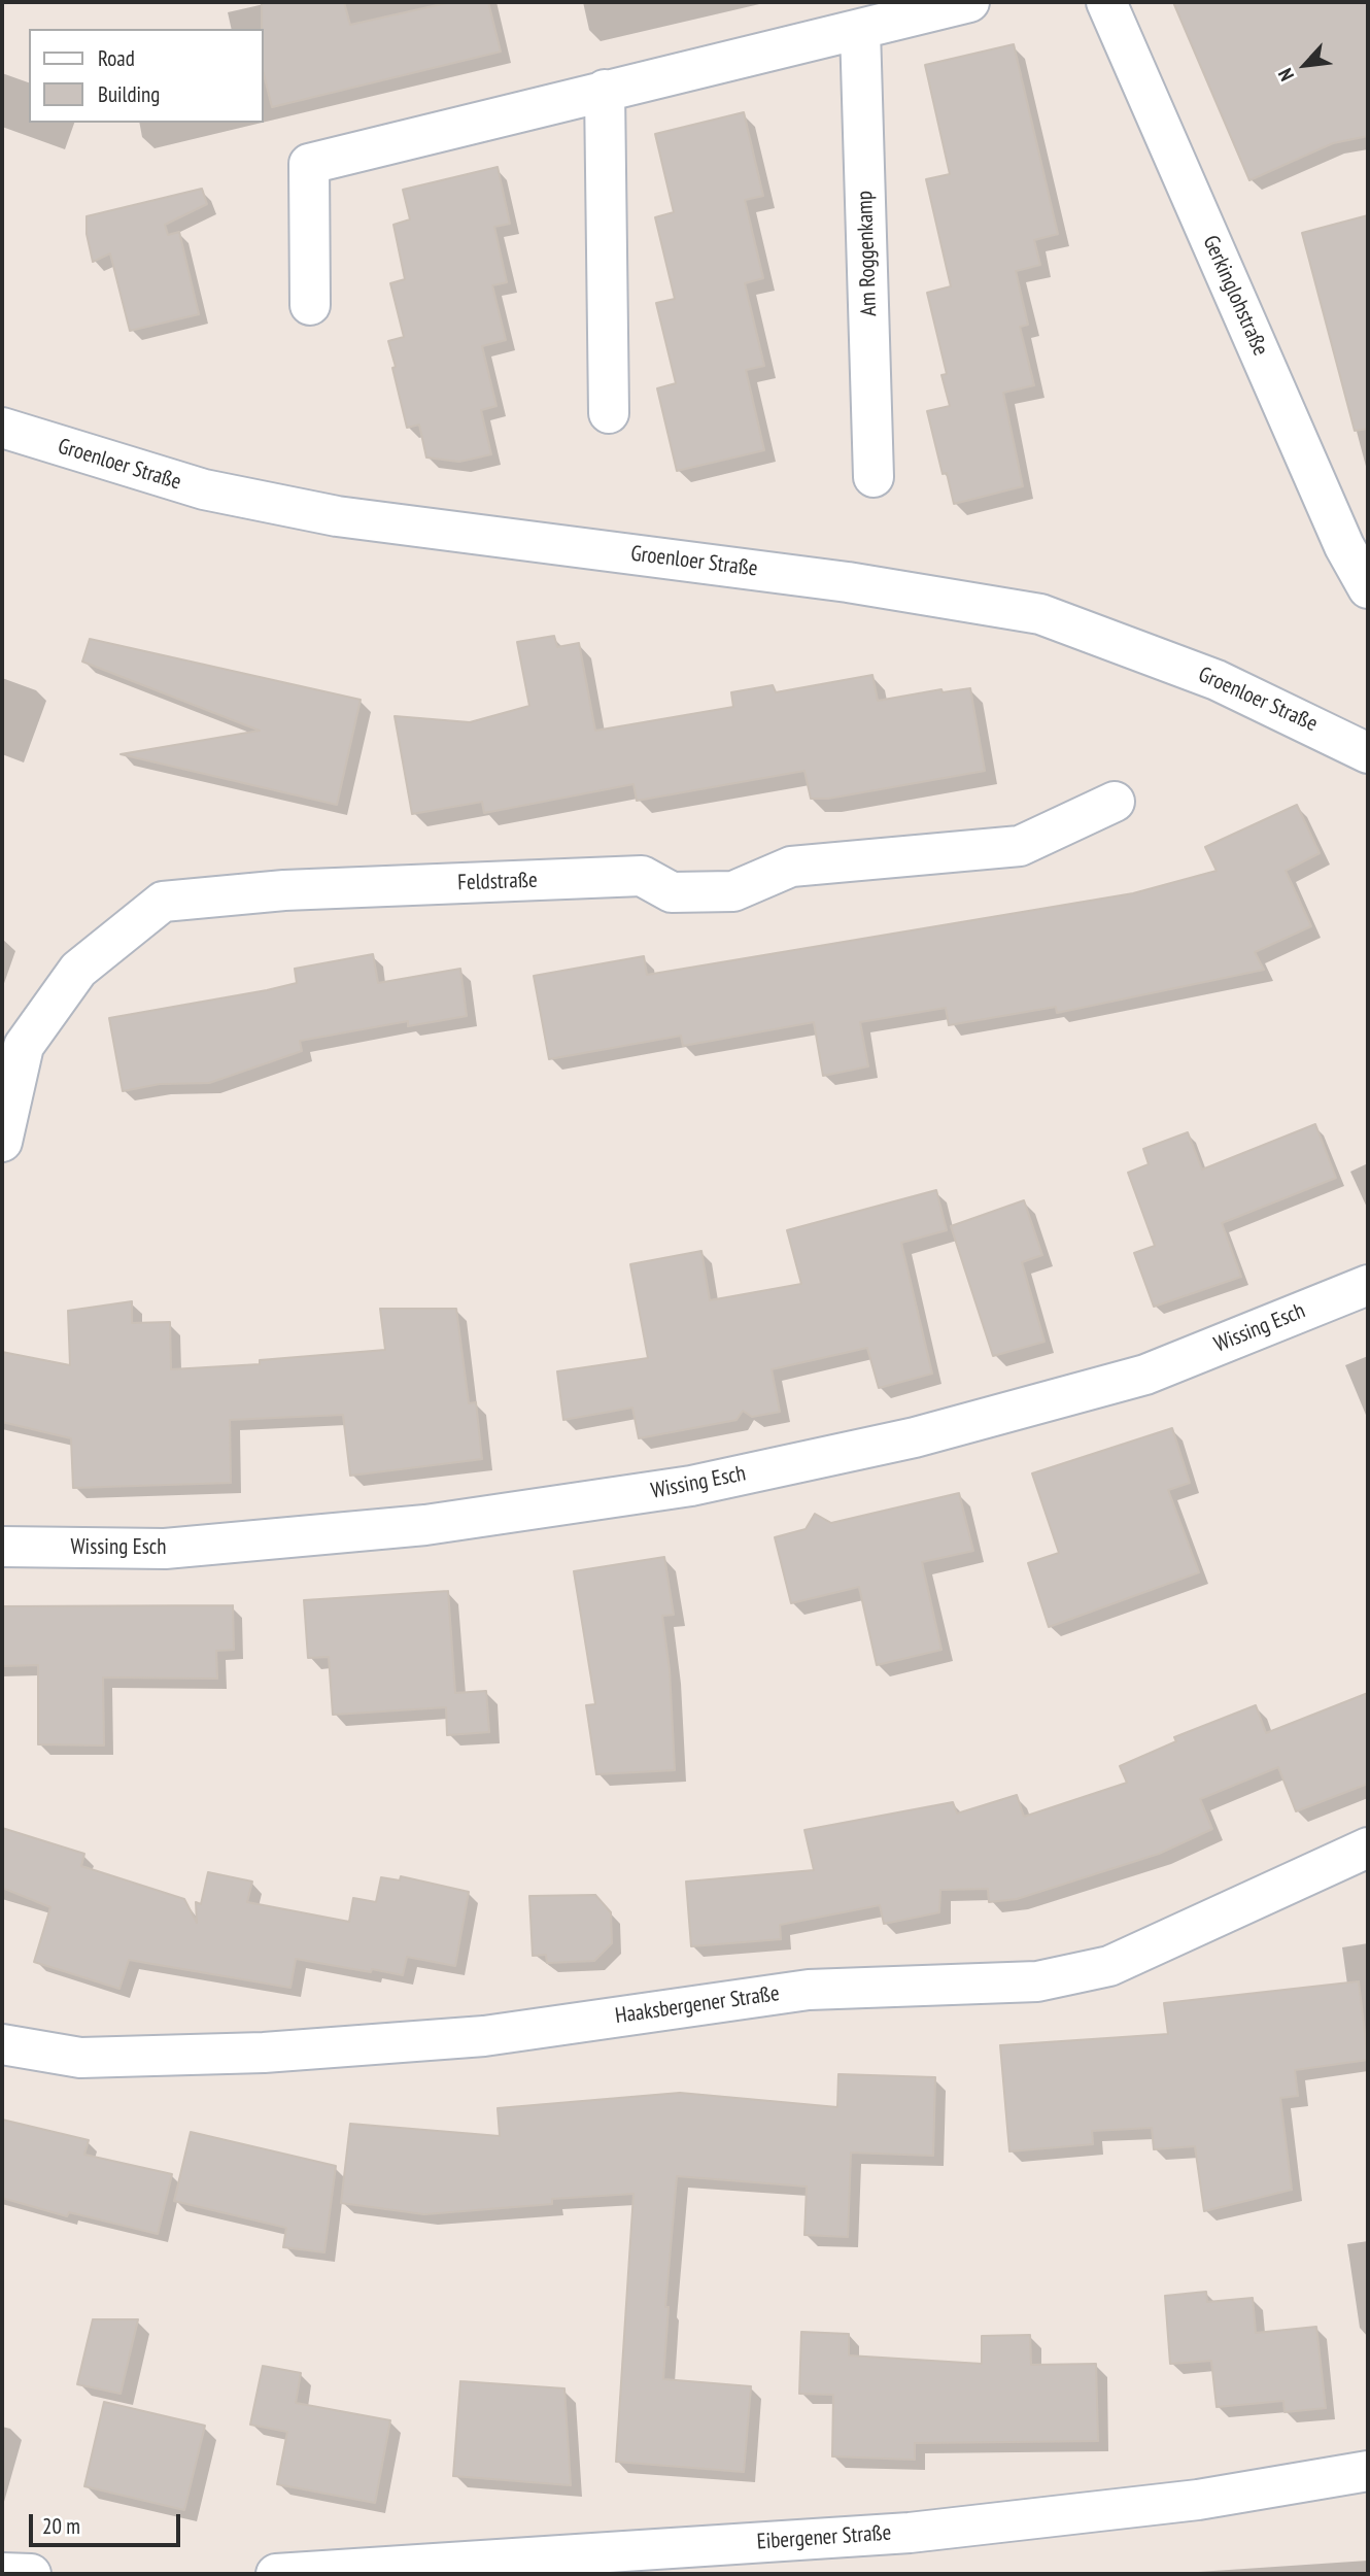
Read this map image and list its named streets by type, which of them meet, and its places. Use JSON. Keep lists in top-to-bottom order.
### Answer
{
  "streets": {
    "street": [
      "Am Roggenkamp",
      "Gerkinglohstraße",
      "Groenloer Straße",
      "Feldstraße",
      "Wissing Esch",
      "Haaksbergener Straße",
      "Eibergener Straße"
    ]
  },
  "legend": ["Road", "Building"],
  "scale_bar": "20 m",
  "north": "bottom left"
}
